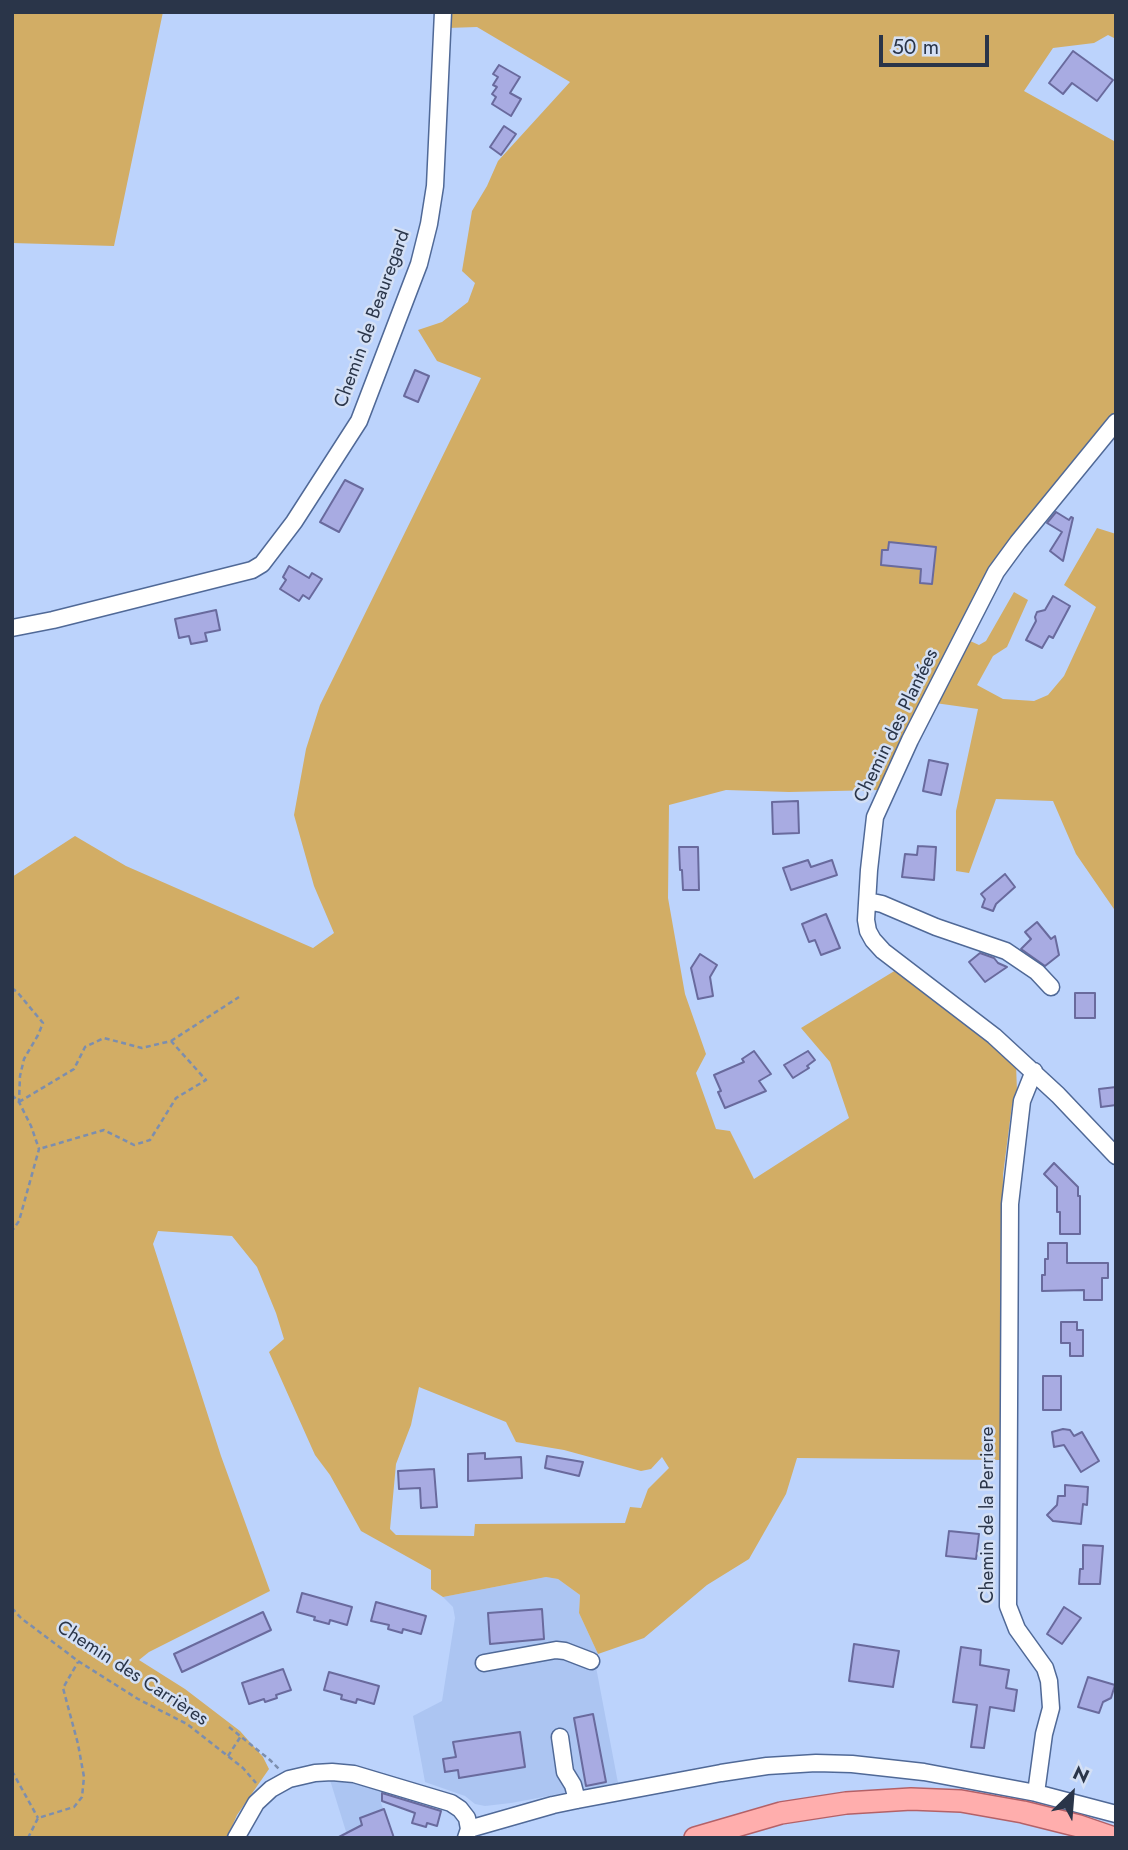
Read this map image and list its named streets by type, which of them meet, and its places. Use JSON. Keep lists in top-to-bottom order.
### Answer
{
  "streets": {
    "street": ["Chemin de Beauregard", "Chemin des Plantées", "Chemin de la Perriere"],
    "path": ["Chemin des Carrières"]
  },
  "crossings": [
    ["Chemin des Plantées", "Chemin de la Perriere"]
  ],
  "scale_bar": "50 m",
  "north": "top right"
}
